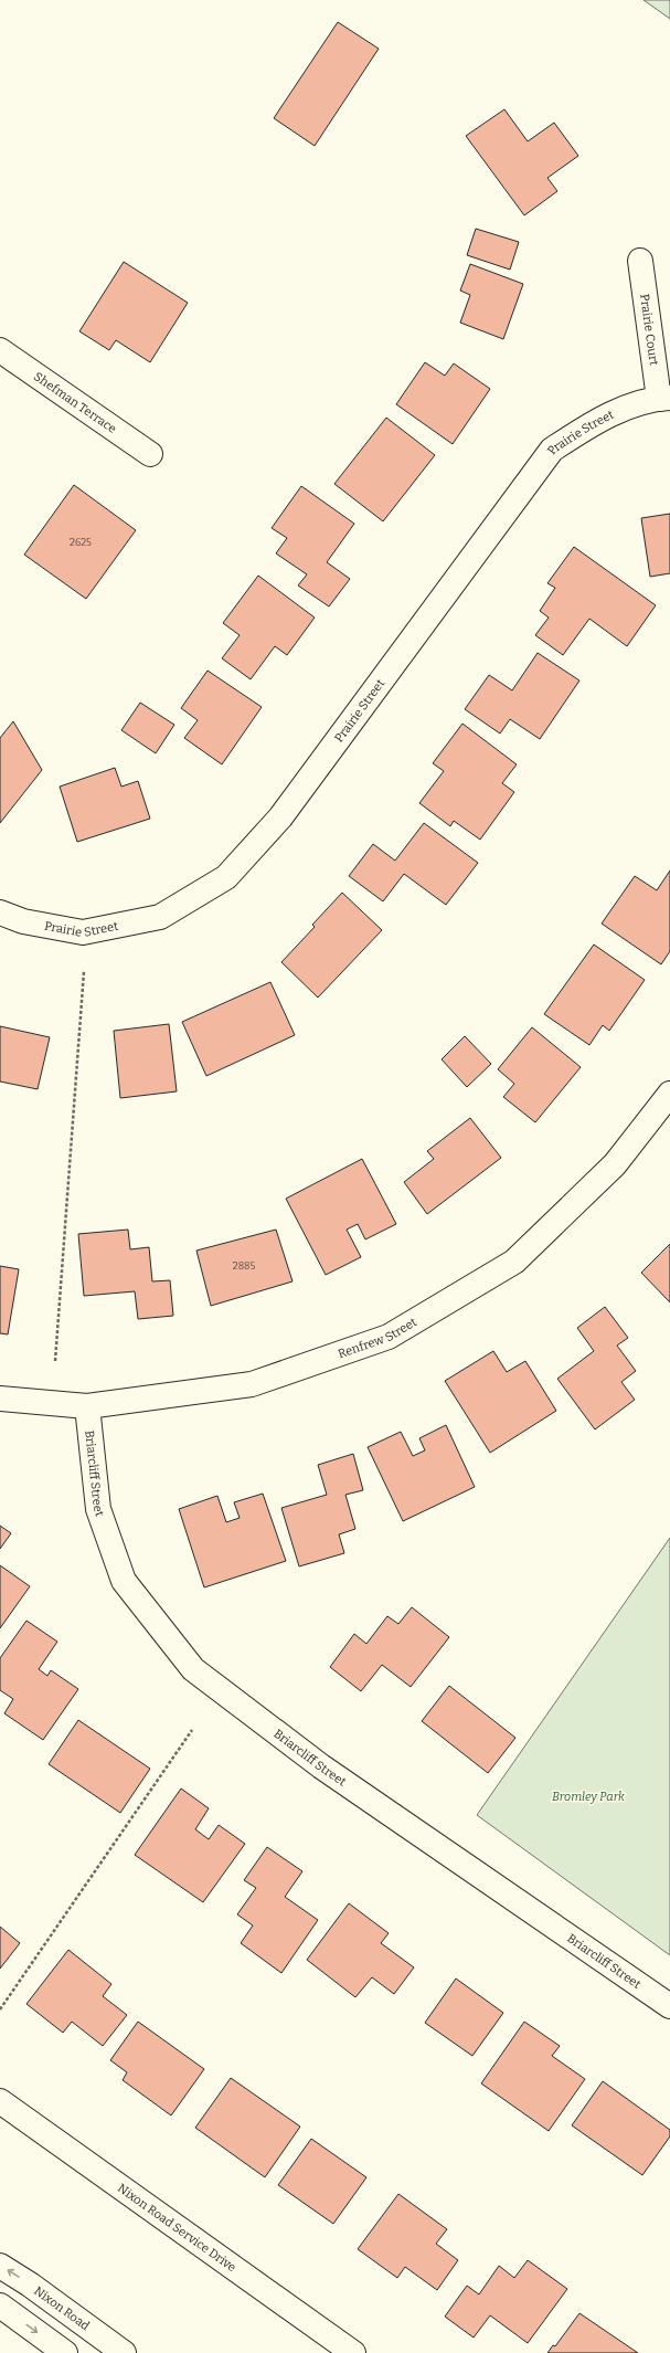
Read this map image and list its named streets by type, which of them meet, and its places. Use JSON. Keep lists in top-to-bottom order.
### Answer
{
  "streets": {
    "street": [
      "Prairie Court",
      "Shefman Terrace",
      "Prairie Street",
      "Renfrew Street",
      "Briarcliff Street",
      "Nixon Road Service Drive",
      "Nixon Road"
    ]
  },
  "crossings": [
    ["Prairie Court", "Prairie Street"],
    ["Renfrew Street", "Briarcliff Street"]
  ],
  "parks": ["Bromley Park"],
  "house_numbers": ["2625", "2885"]
}
